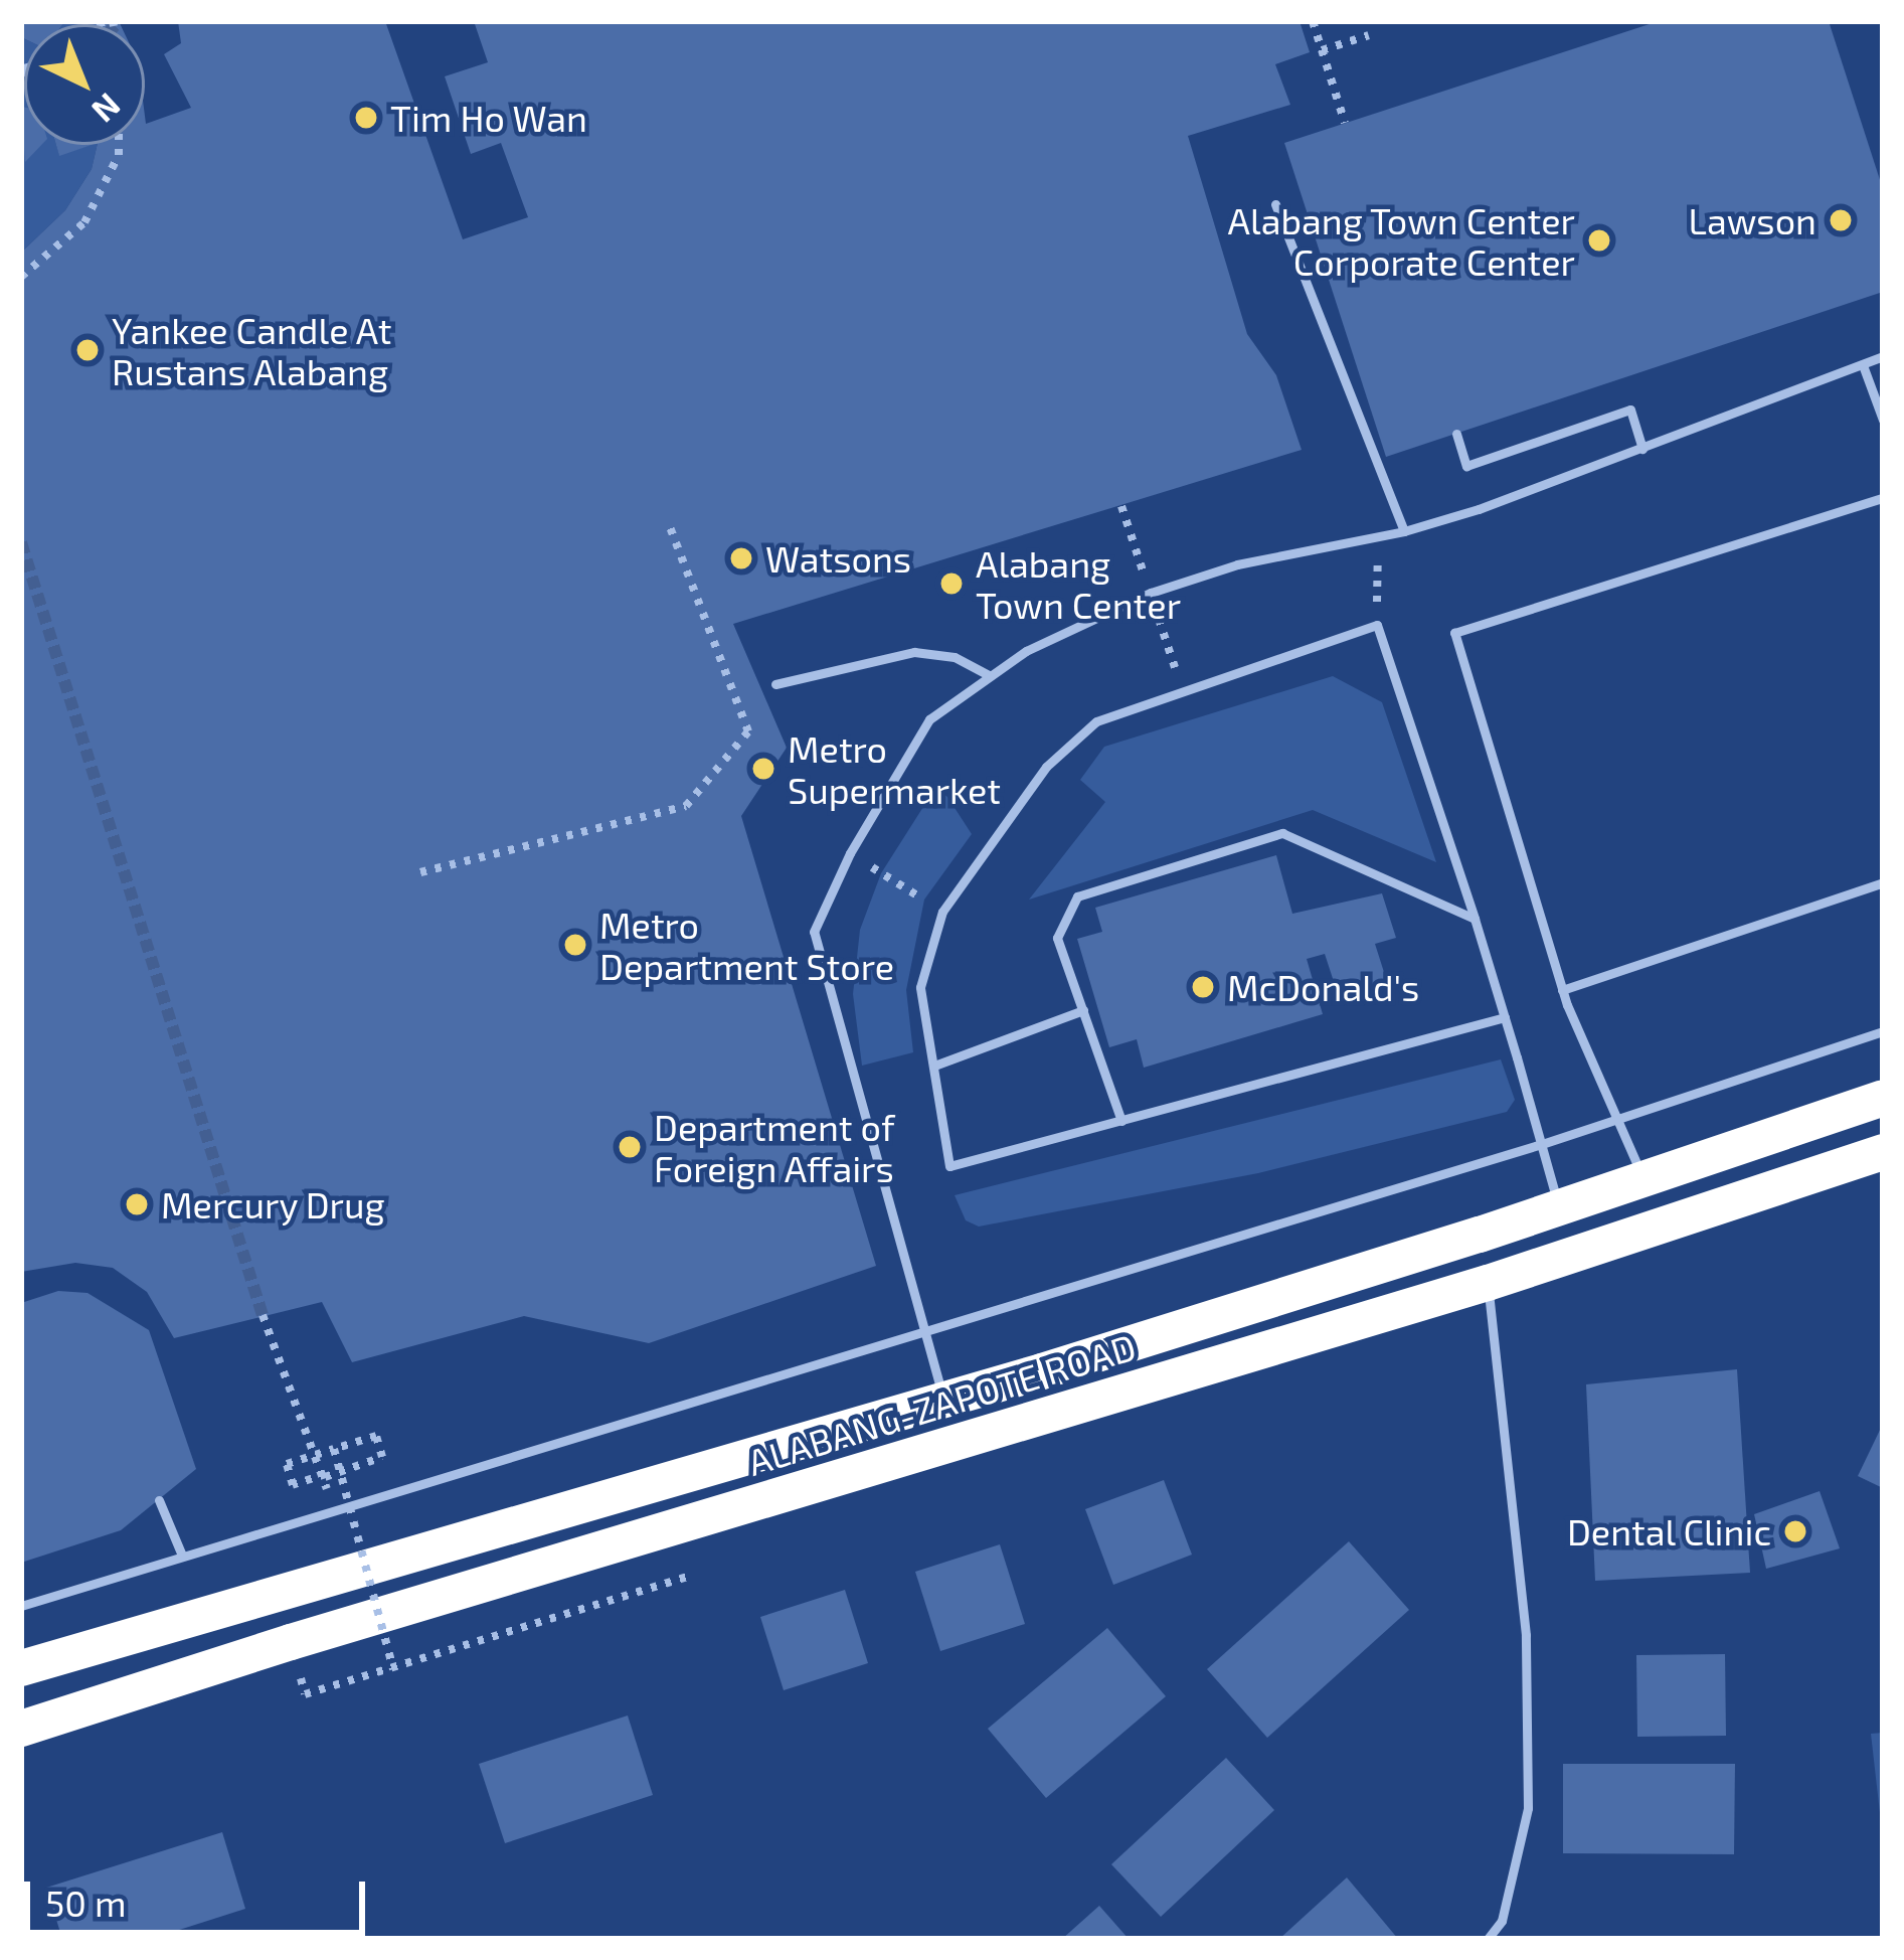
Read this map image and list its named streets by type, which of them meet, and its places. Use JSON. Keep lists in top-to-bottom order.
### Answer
{
  "streets": {
    "highway": ["ALABANG-ZAPOTE ROAD"]
  },
  "places": [
    "Tim Ho Wan",
    "Lawson",
    "Alabang Town Center Corporate Center",
    "Yankee Candle At Rustans Alabang",
    "Watsons",
    "Alabang Town Center",
    "Metro Supermarket",
    "Metro Department Store",
    "McDonald's",
    "Department of Foreign Affairs",
    "Mercury Drug",
    "Dental Clinic"
  ],
  "scale_bar": "50 m",
  "north": "bottom right"
}
